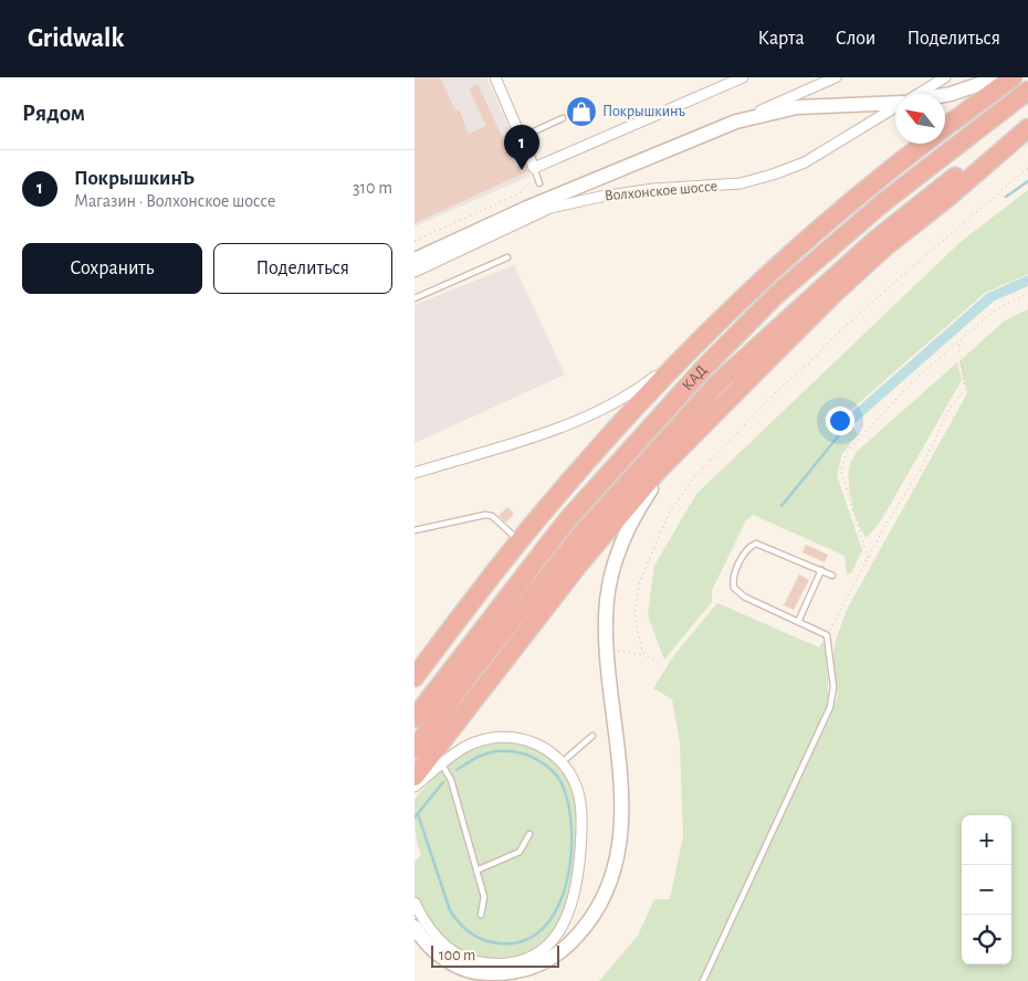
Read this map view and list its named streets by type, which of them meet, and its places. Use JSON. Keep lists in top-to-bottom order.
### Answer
{
  "streets": {
    "highway": ["КАД"],
    "main road": ["Волхонское шоссе"]
  },
  "places": {
    "shop": ["Покрышкинъ"]
  },
  "scale_bar": "100 m",
  "north": "top left",
  "page": {
    "header": "Gridwalk",
    "nav": ["Карта", "Слои", "Поделиться"],
    "heading": "Рядом",
    "pins": "1",
    "list": [
      {
        "mark": "1",
        "name": "ПокрышкинЪ",
        "note": "Магазин · Волхонское шоссе",
        "value": "310 m"
      }
    ],
    "buttons": ["Сохранить", "Поделиться"],
    "map_buttons": ["+", "−"],
    "scale": "100 m"
  }
}
